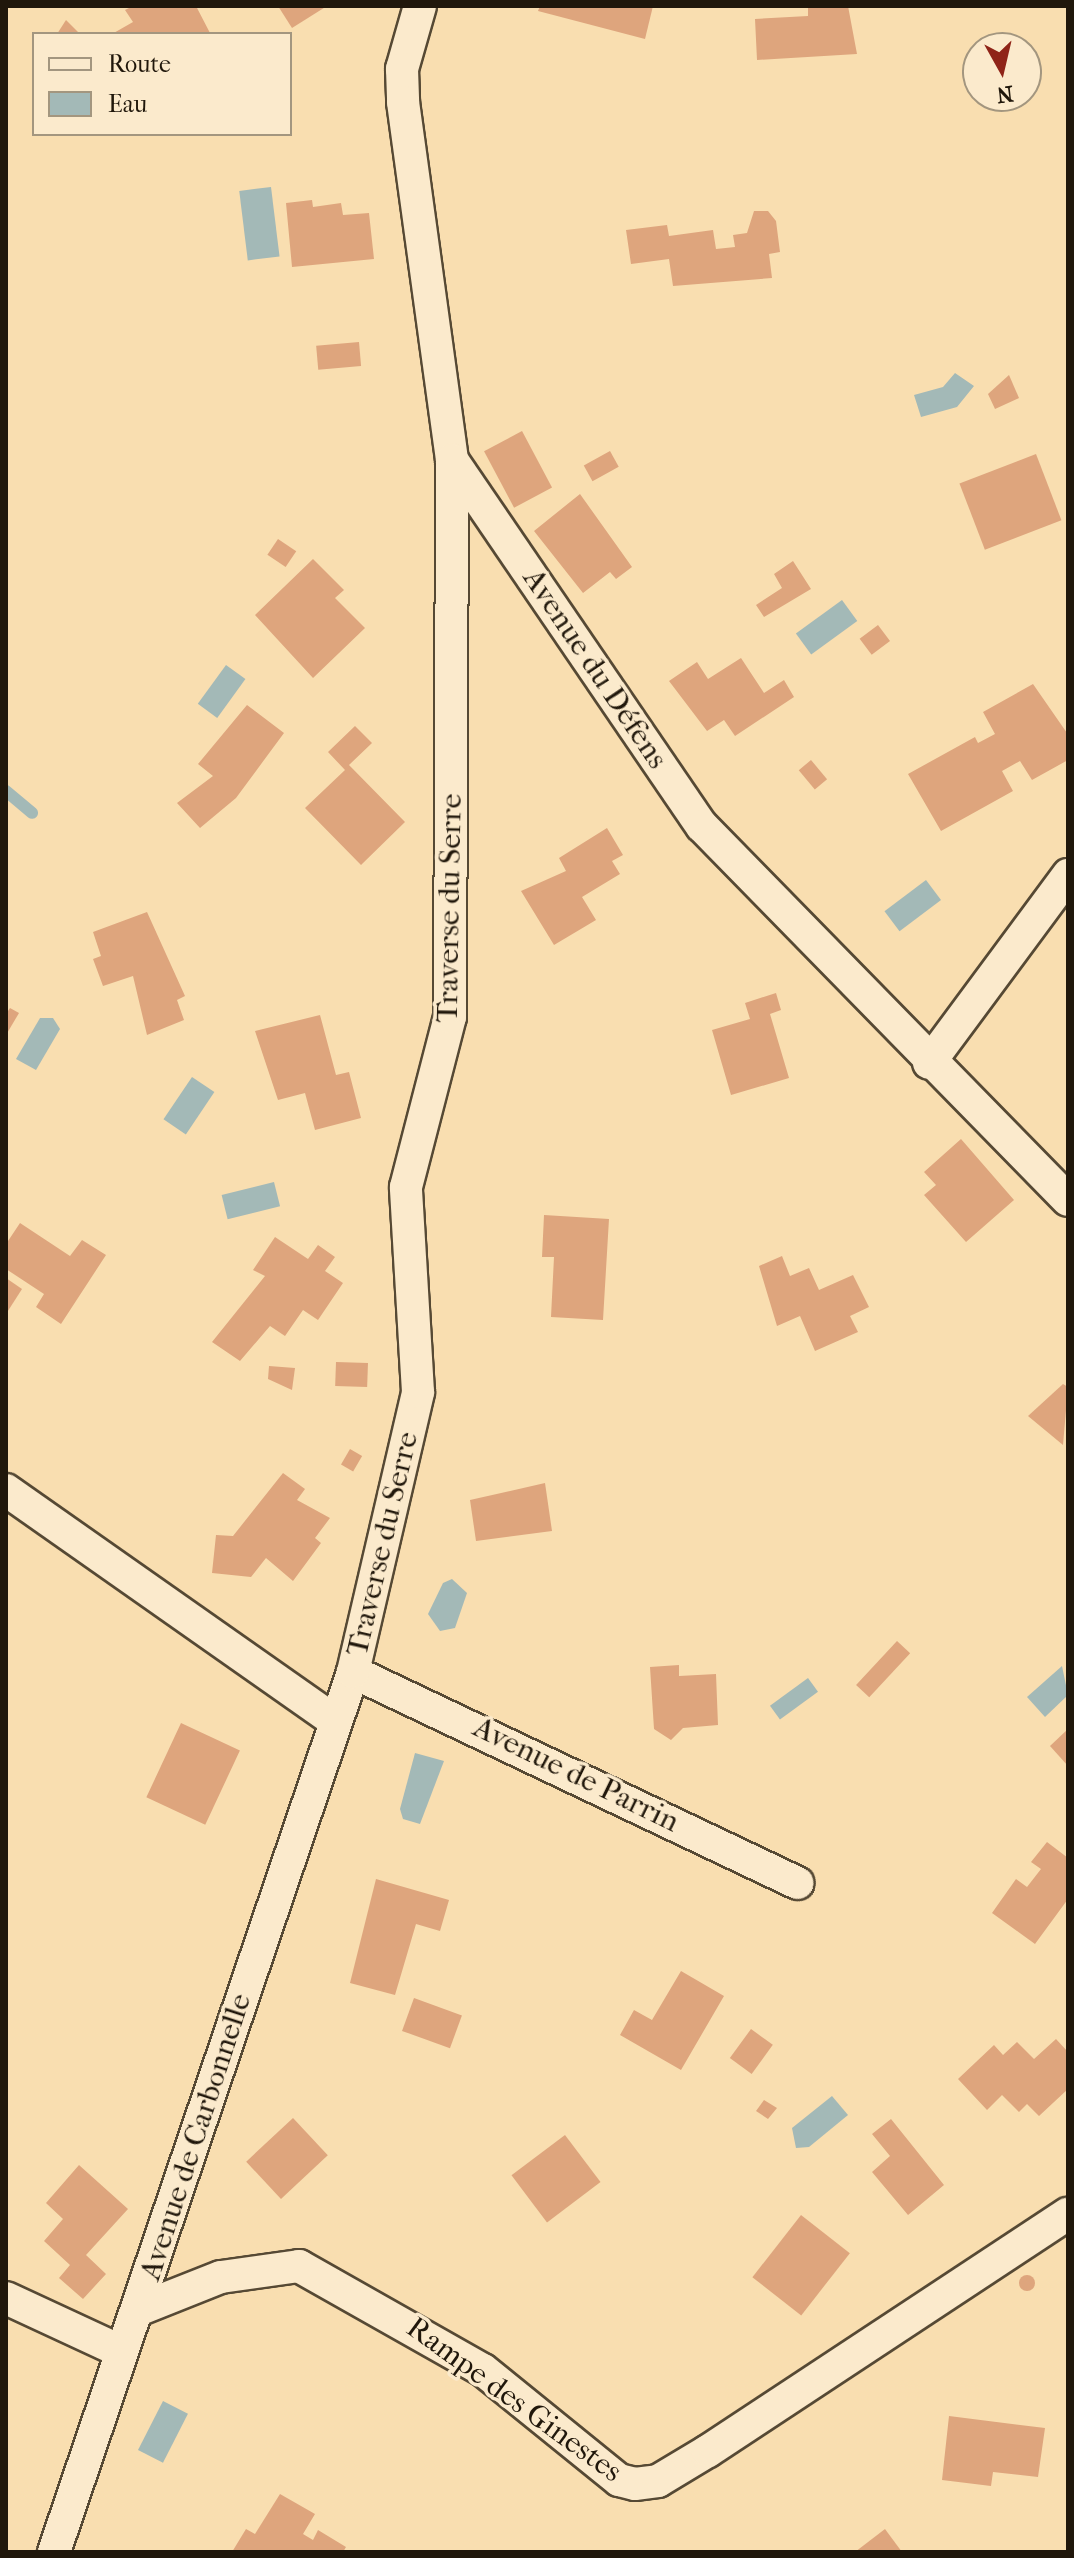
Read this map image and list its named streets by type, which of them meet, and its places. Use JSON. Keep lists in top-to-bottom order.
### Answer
{
  "streets": {
    "street": [
      "Avenue du Défens",
      "Traverse du Serre",
      "Avenue de Parrin",
      "Avenue de Carbonnelle",
      "Rampe des Ginestes"
    ]
  },
  "crossings": [
    ["Avenue du Défens", "Traverse du Serre"],
    ["Traverse du Serre", "Avenue de Parrin"],
    ["Traverse du Serre", "Avenue de Carbonnelle"],
    ["Avenue de Carbonnelle", "Rampe des Ginestes"]
  ],
  "legend": ["Route", "Eau"],
  "north": "bottom"
}
